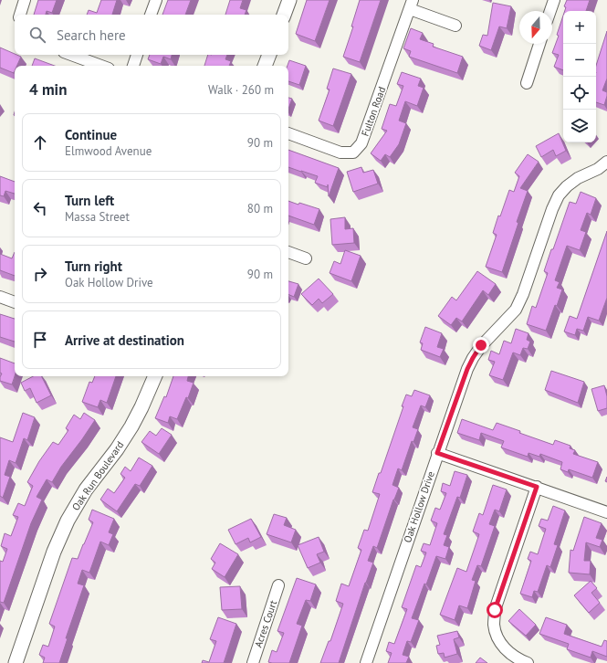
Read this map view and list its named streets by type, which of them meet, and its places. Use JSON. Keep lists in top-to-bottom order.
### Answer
{
  "streets": {
    "street": [
      "Fulton Road",
      "Oak Run Boulevard",
      "Oak Hollow Drive",
      "Acres Court"
    ]
  },
  "north": "bottom",
  "page": {
    "map_buttons": ["+", "−"],
    "search": "Search here",
    "heading": ["4 min", "Walk · 260 m"],
    "list": [
      ["Continue", "Elmwood Avenue", "90 m"],
      ["Turn left", "Massa Street", "80 m"],
      ["Turn right", "Oak Hollow Drive", "90 m"],
      "Arrive at destination"
    ]
  }
}
